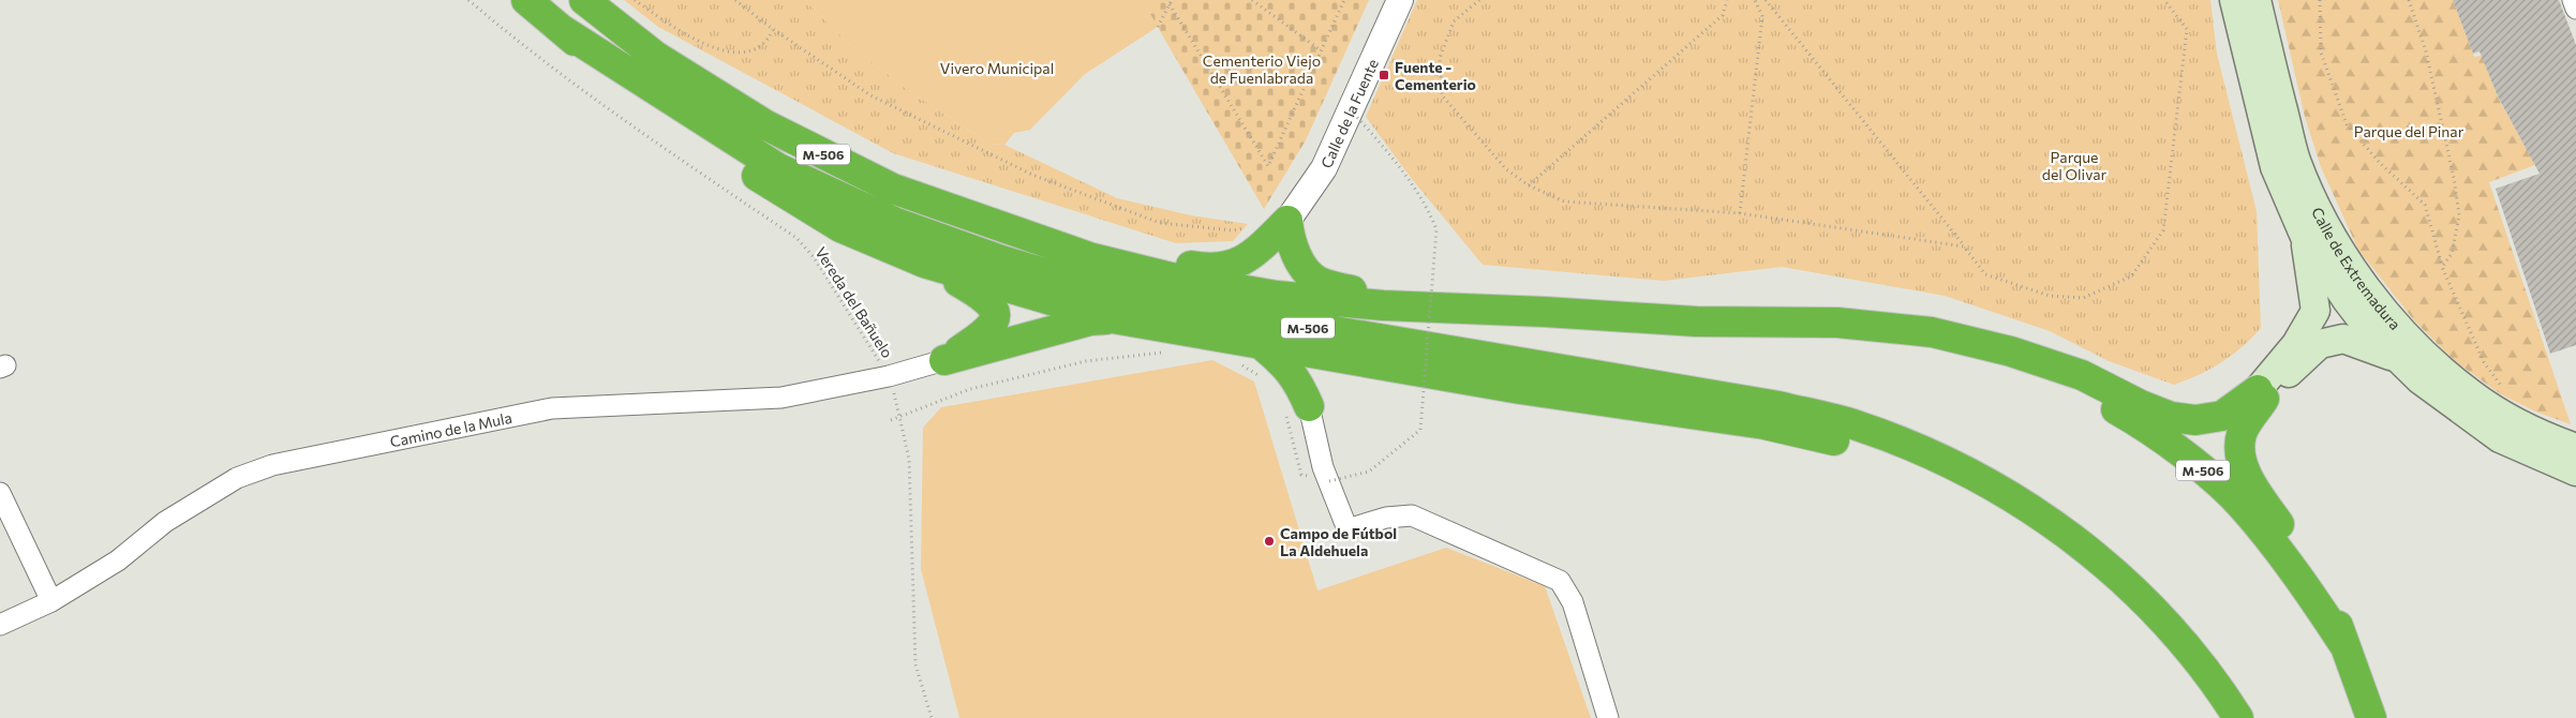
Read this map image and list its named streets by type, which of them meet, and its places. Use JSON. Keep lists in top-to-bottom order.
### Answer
{
  "streets": {
    "highway": ["M-506"],
    "main road": ["Calle de Extremadura"],
    "street": ["Calle de la Fuente", "Camino de la Mula"],
    "path": ["Vereda del Bañuelo"]
  },
  "crossings": [
    ["Vereda del Bañuelo", "Camino de la Mula"]
  ],
  "parks": [
    "Cementerio Viejo de Fuenlabrada",
    "Vivero Municipal",
    "Parque del Pinar",
    "Parque del Olivar"
  ],
  "places": {
    "transit": ["Fuente - Cementerio"],
    "other": ["Campo de Fútbol La Aldehuela"]
  }
}
